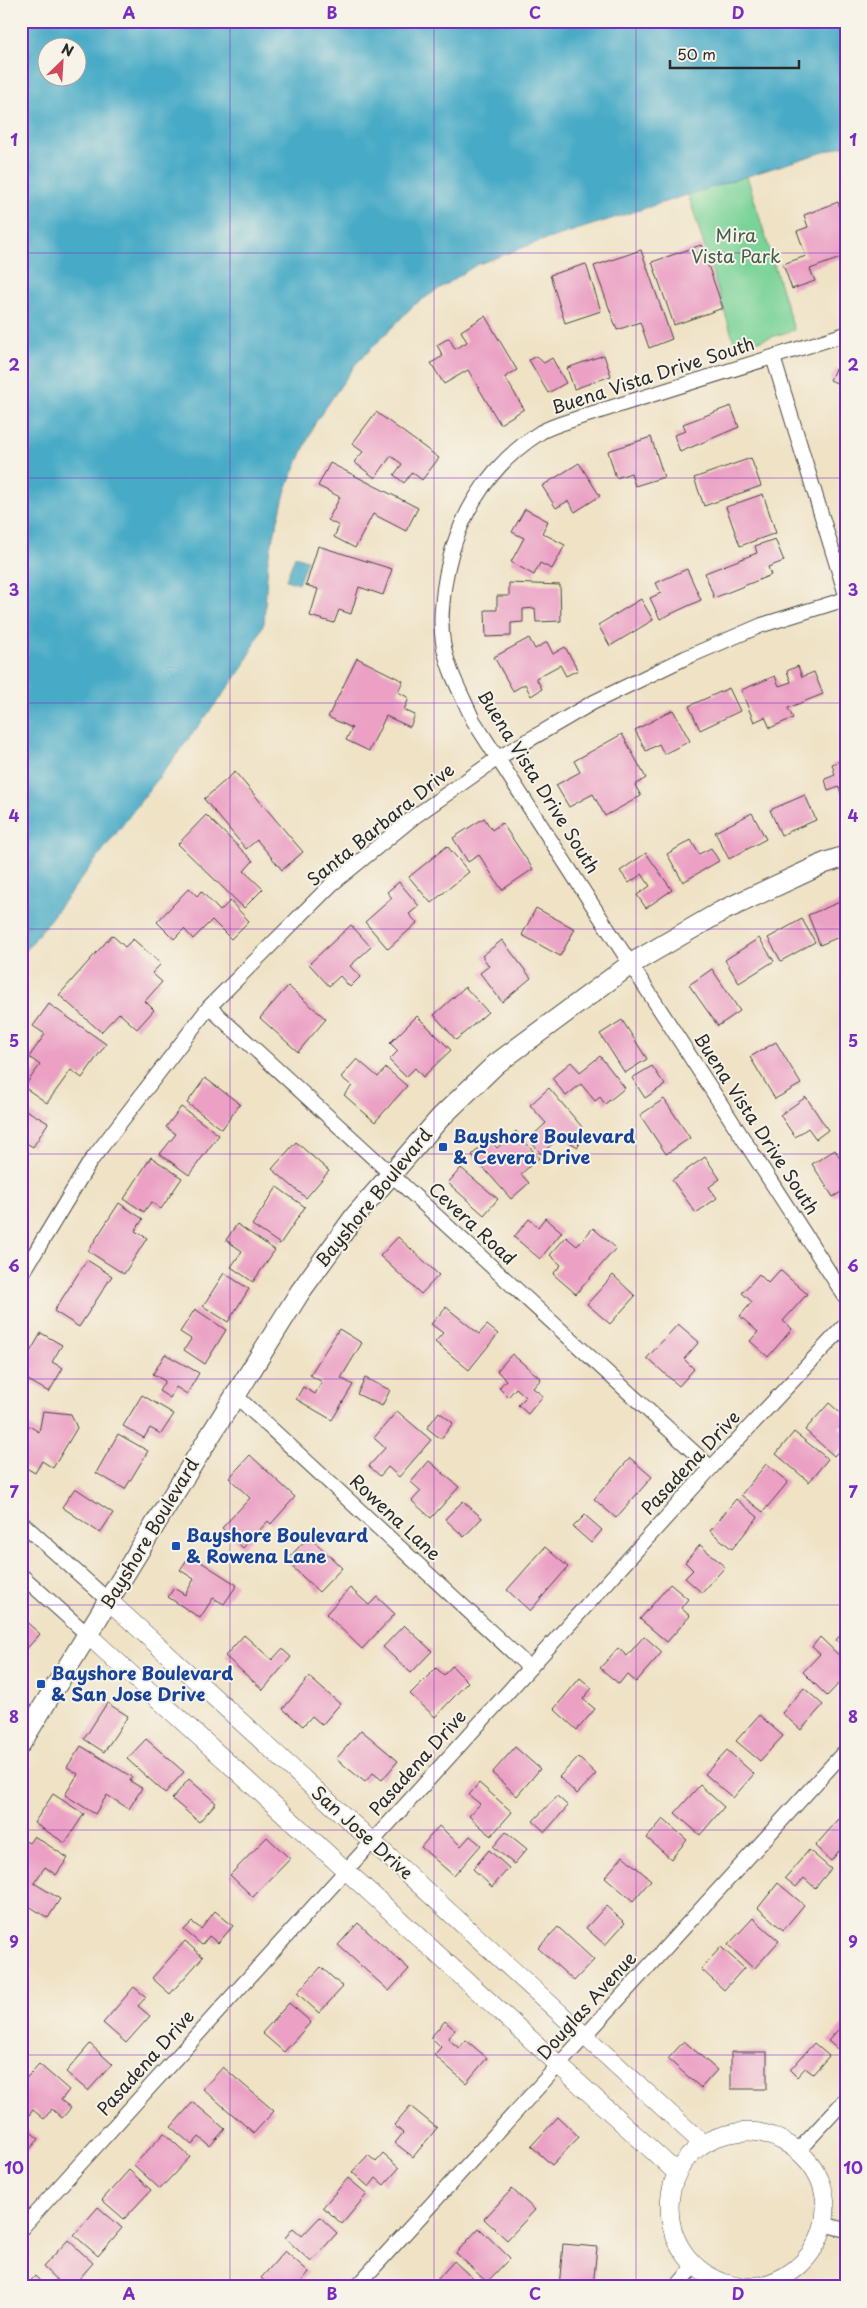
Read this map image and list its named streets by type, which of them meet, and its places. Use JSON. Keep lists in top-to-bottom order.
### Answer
{
  "streets": {
    "main road": ["Bayshore Boulevard"],
    "street": [
      "Buena Vista Drive South",
      "Santa Barbara Drive",
      "Cevera Road",
      "Pasadena Drive",
      "Rowena Lane",
      "San Jose Drive",
      "Douglas Avenue"
    ]
  },
  "crossings": [
    ["Buena Vista Drive South", "Santa Barbara Drive"],
    ["Buena Vista Drive South", "Bayshore Boulevard"],
    ["Santa Barbara Drive", "Cevera Road"],
    ["Bayshore Boulevard", "Cevera Road"],
    ["Bayshore Boulevard", "Rowena Lane"],
    ["Bayshore Boulevard", "San Jose Drive"],
    ["Cevera Road", "Pasadena Drive"],
    ["Pasadena Drive", "Rowena Lane"],
    ["Pasadena Drive", "San Jose Drive"],
    ["San Jose Drive", "Douglas Avenue"]
  ],
  "parks": ["Mira Vista Park"],
  "places": {
    "transit": ["Bayshore Boulevard & Cevera Drive", "Bayshore Boulevard & Rowena Lane", "Bayshore Boulevard & San Jose Drive"]
  },
  "scale_bar": "50 m",
  "north": "top right",
  "grid": {
    "columns": [
      "A",
      "B",
      "C",
      "D"
    ],
    "rows": [
      "1",
      "2",
      "3",
      "4",
      "5",
      "6",
      "7",
      "8",
      "9",
      "10"
    ]
  }
}
